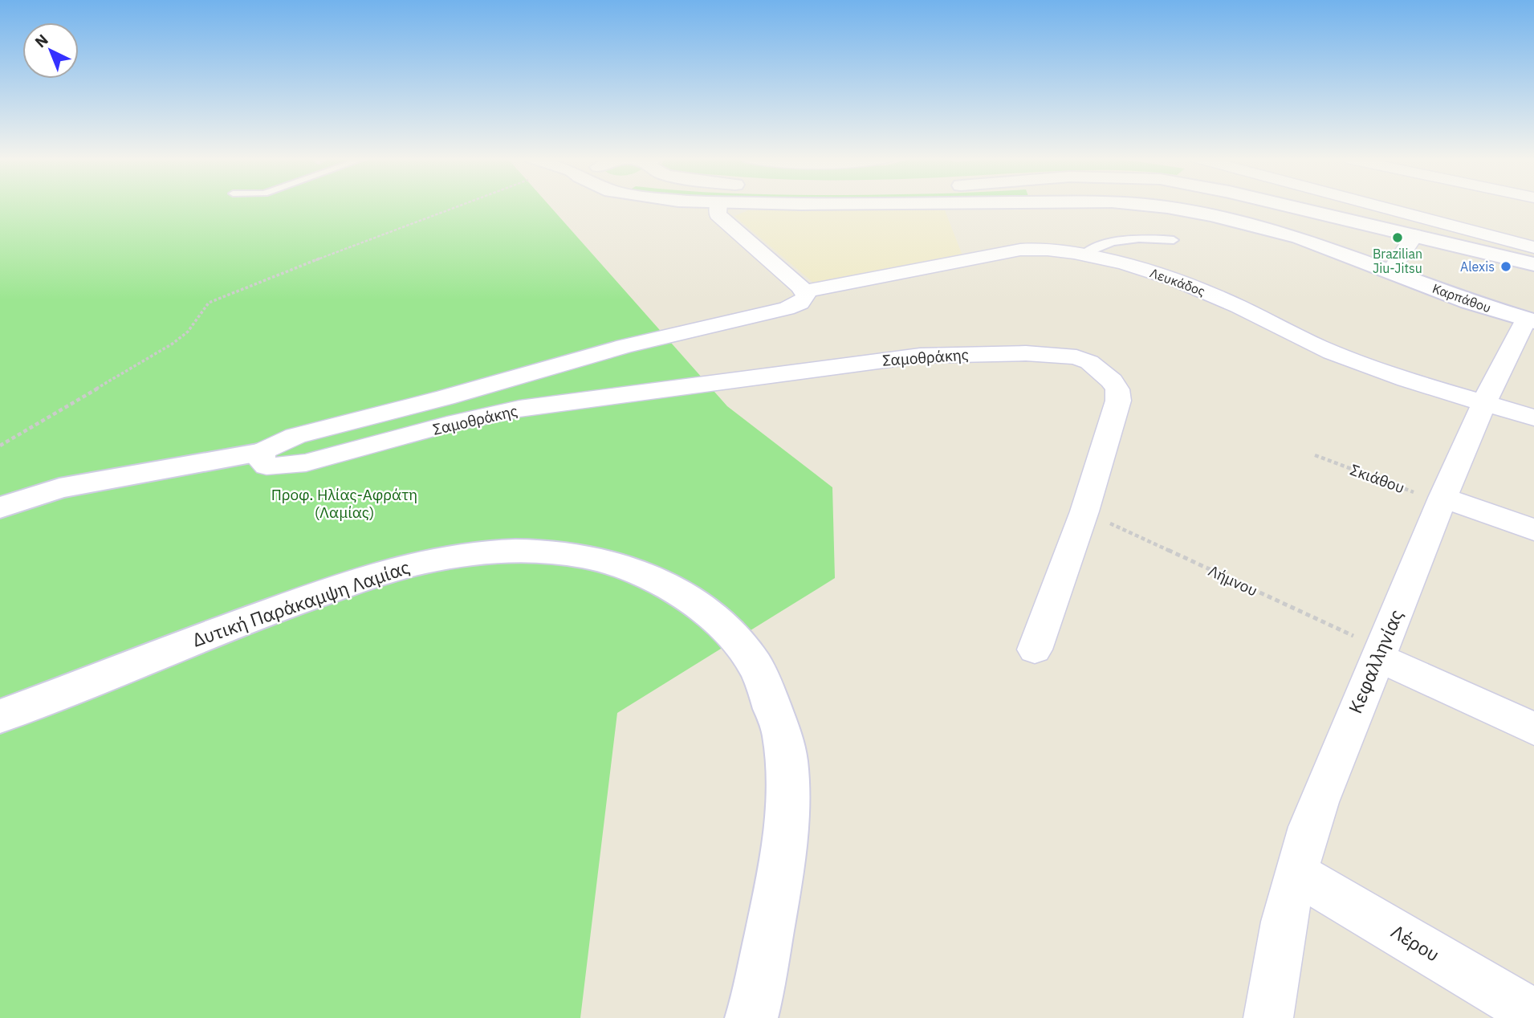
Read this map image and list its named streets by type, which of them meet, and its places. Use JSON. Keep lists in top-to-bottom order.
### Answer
{
  "streets": {
    "main road": ["Καρπάθου", "Δυτική Παράκαμψη Λαμίας"],
    "street": [
      "Λευκάδος",
      "Σαμοθράκης",
      "Κεφαλληνίας",
      "Λέρου"
    ],
    "path": ["Σκιάθου", "Λήμνου"]
  },
  "crossings": [
    ["Λευκάδος", "Σαμοθράκης"],
    ["Λευκάδος", "Κεφαλληνίας"],
    ["Καρπάθου", "Κεφαλληνίας"],
    ["Σαμοθράκης", "Λήμνου"],
    ["Σκιάθου", "Κεφαλληνίας"],
    ["Λήμνου", "Κεφαλληνίας"],
    ["Κεφαλληνίας", "Λέρου"]
  ],
  "parks": ["Προφ. Ηλίας-Αφράτη (Λαμίας)"],
  "places": ["Brazilian Jiu-Jitsu", "Alexis"],
  "north": "top left"
}
